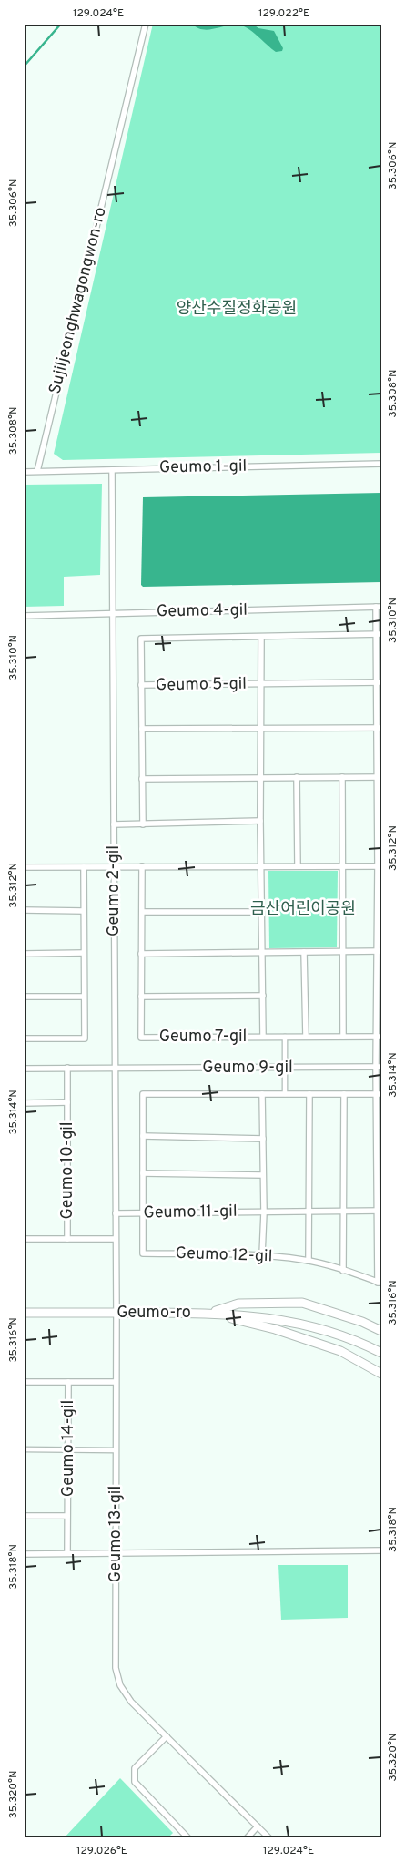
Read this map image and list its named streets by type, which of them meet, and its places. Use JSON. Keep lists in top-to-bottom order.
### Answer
{
  "streets": {
    "main road": ["Geumo-ro"],
    "street": [
      "Sujiljeonghwagongwon-ro",
      "Geumo 1-gil",
      "Geumo 4-gil",
      "Geumo 5-gil",
      "Geumo 2-gil",
      "Geumo 7-gil",
      "Geumo 9-gil",
      "Geumo 10-gil",
      "Geumo 11-gil",
      "Geumo 12-gil",
      "Geumo 14-gil",
      "Geumo 13-gil"
    ]
  },
  "crossings": [
    ["Sujiljeonghwagongwon-ro", "Geumo 1-gil"],
    ["Geumo 1-gil", "Geumo 2-gil"],
    ["Geumo 4-gil", "Geumo 2-gil"],
    ["Geumo 5-gil", "Geumo 7-gil"],
    ["Geumo 2-gil", "Geumo 9-gil"],
    ["Geumo 2-gil", "Geumo 10-gil"],
    ["Geumo 2-gil", "Geumo 11-gil"],
    ["Geumo 2-gil", "Geumo-ro"],
    ["Geumo 2-gil", "Geumo 13-gil"],
    ["Geumo 11-gil", "Geumo 12-gil"],
    ["Geumo-ro", "Geumo 13-gil"],
    ["Geumo 14-gil", "Geumo 13-gil"]
  ],
  "parks": ["양산수질정화공원", "금산어린이공원"],
  "coordinates": [
    "129.024°E",
    "129.022°E",
    "35.306°N",
    "35.308°N",
    "35.310°N",
    "35.312°N",
    "35.314°N",
    "35.316°N",
    "35.318°N",
    "35.320°N",
    "129.026°E"
  ]
}
